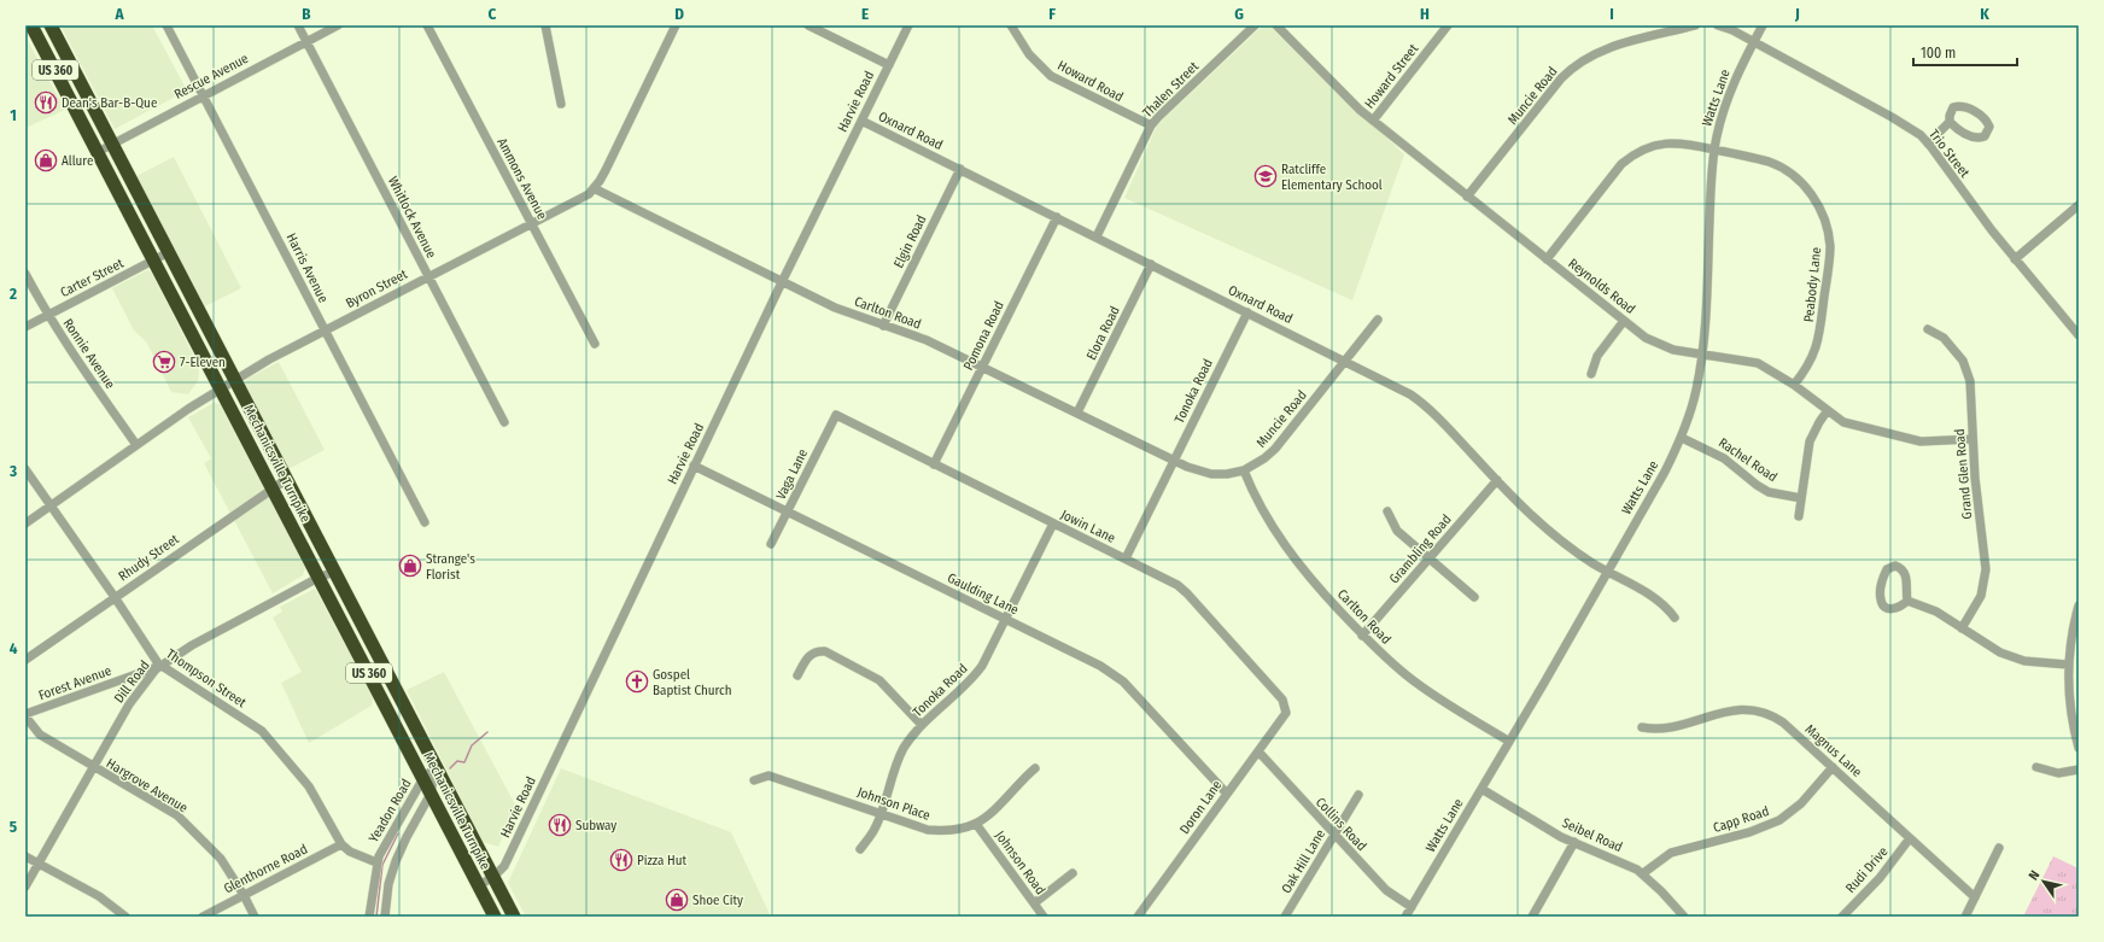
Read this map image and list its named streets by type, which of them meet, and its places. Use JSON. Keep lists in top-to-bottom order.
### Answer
{
  "streets": {
    "highway": ["US 360", "Mechanicsville Turnpike"],
    "street": [
      "Rescue Avenue",
      "Howard Street",
      "Howard Road",
      "Thalen Street",
      "Muncie Road",
      "Watts Lane",
      "Harvie Road",
      "Oxnard Road",
      "Trio Street",
      "Ammons Avenue",
      "Whitlock Avenue",
      "Elgin Road",
      "Harris Avenue",
      "Carter Street",
      "Peabody Lane",
      "Reynolds Road",
      "Byron Street",
      "Carlton Road",
      "Elora Road",
      "Pomona Road",
      "Ronnie Avenue",
      "Tonoka Road",
      "Rachel Road",
      "Vaga Lane",
      "Grand Glen Road",
      "Jowin Lane",
      "Grambling Road",
      "Rhudy Street",
      "Gaulding Lane",
      "Thompson Street",
      "Dill Road",
      "Forest Avenue",
      "Magnus Lane",
      "Hargrove Avenue",
      "Johnson Place",
      "Doron Lane",
      "Yeadon Road",
      "Capp Road",
      "Collins Road",
      "Seibel Road",
      "Oak Hill Lane",
      "Johnson Road",
      "Glenthorne Road",
      "Rudi Drive"
    ]
  },
  "crossings": [
    ["Rescue Avenue", "Whitlock Avenue"],
    ["Rescue Avenue", "Harris Avenue"],
    ["Rescue Avenue", "Mechanicsville Turnpike"],
    ["Howard Street", "Reynolds Road"],
    ["Howard Road", "Thalen Street"],
    ["Thalen Street", "Oxnard Road"],
    ["Muncie Road", "Oxnard Road"],
    ["Muncie Road", "Reynolds Road"],
    ["Muncie Road", "Carlton Road"],
    ["Muncie Road", "Tonoka Road"],
    ["Watts Lane", "Oxnard Road"],
    ["Watts Lane", "Trio Street"],
    ["Watts Lane", "Peabody Lane"],
    ["Watts Lane", "Reynolds Road"],
    ["Watts Lane", "Carlton Road"],
    ["Watts Lane", "Rachel Road"],
    ["Watts Lane", "Collins Road"],
    ["Watts Lane", "Seibel Road"],
    ["Harvie Road", "Oxnard Road"],
    ["Harvie Road", "Carlton Road"],
    ["Harvie Road", "Mechanicsville Turnpike"],
    ["Harvie Road", "Gaulding Lane"],
    ["Oxnard Road", "Elgin Road"],
    ["Oxnard Road", "Elora Road"],
    ["Oxnard Road", "Pomona Road"],
    ["Oxnard Road", "Tonoka Road"],
    ["Oxnard Road", "Grambling Road"],
    ["Ammons Avenue", "Byron Street"],
    ["Whitlock Avenue", "Byron Street"],
    ["Elgin Road", "Carlton Road"],
    ["Harris Avenue", "Byron Street"],
    ["Carter Street", "Ronnie Avenue"],
    ["Carter Street", "Mechanicsville Turnpike"],
    ["Peabody Lane", "Reynolds Road"],
    ["Reynolds Road", "Grand Glen Road"],
    ["Byron Street", "Carlton Road"],
    ["Byron Street", "Ronnie Avenue"],
    ["Byron Street", "Mechanicsville Turnpike"],
    ["Byron Street", "Thompson Street"],
    ["Carlton Road", "Elora Road"],
    ["Carlton Road", "Pomona Road"],
    ["Carlton Road", "Tonoka Road"],
    ["Carlton Road", "Grambling Road"],
    ["Pomona Road", "Jowin Lane"],
    ["Tonoka Road", "Jowin Lane"],
    ["Tonoka Road", "Gaulding Lane"],
    ["Tonoka Road", "Johnson Place"],
    ["Mechanicsville Turnpike", "Rhudy Street"],
    ["Mechanicsville Turnpike", "Dill Road"],
    ["Mechanicsville Turnpike", "Yeadon Road"],
    ["Vaga Lane", "Jowin Lane"],
    ["Vaga Lane", "Gaulding Lane"],
    ["Jowin Lane", "Doron Lane"],
    ["Rhudy Street", "Thompson Street"],
    ["Gaulding Lane", "Doron Lane"],
    ["Thompson Street", "Dill Road"],
    ["Thompson Street", "Forest Avenue"],
    ["Thompson Street", "Yeadon Road"],
    ["Thompson Street", "Glenthorne Road"],
    ["Dill Road", "Forest Avenue"],
    ["Dill Road", "Hargrove Avenue"],
    ["Forest Avenue", "Hargrove Avenue"],
    ["Magnus Lane", "Capp Road"],
    ["Magnus Lane", "Rudi Drive"],
    ["Hargrove Avenue", "Glenthorne Road"],
    ["Johnson Place", "Johnson Road"],
    ["Doron Lane", "Collins Road"],
    ["Capp Road", "Seibel Road"],
    ["Collins Road", "Oak Hill Lane"]
  ],
  "places": {
    "restaurant": ["Dean's Bar-B-Que", "Subway", "Pizza Hut"],
    "shop": ["Allure", "Strange's Florist", "Shoe City"],
    "school or university": ["Ratcliffe Elementary School"],
    "supermarket": ["7-Eleven"],
    "church": ["Gospel Baptist Church"]
  },
  "scale_bar": "100 m",
  "north": "top left",
  "grid": {
    "columns": [
      "A",
      "B",
      "C",
      "D",
      "E",
      "F",
      "G",
      "H",
      "I",
      "J",
      "K"
    ],
    "rows": [
      "1",
      "2",
      "3",
      "4",
      "5"
    ]
  }
}
